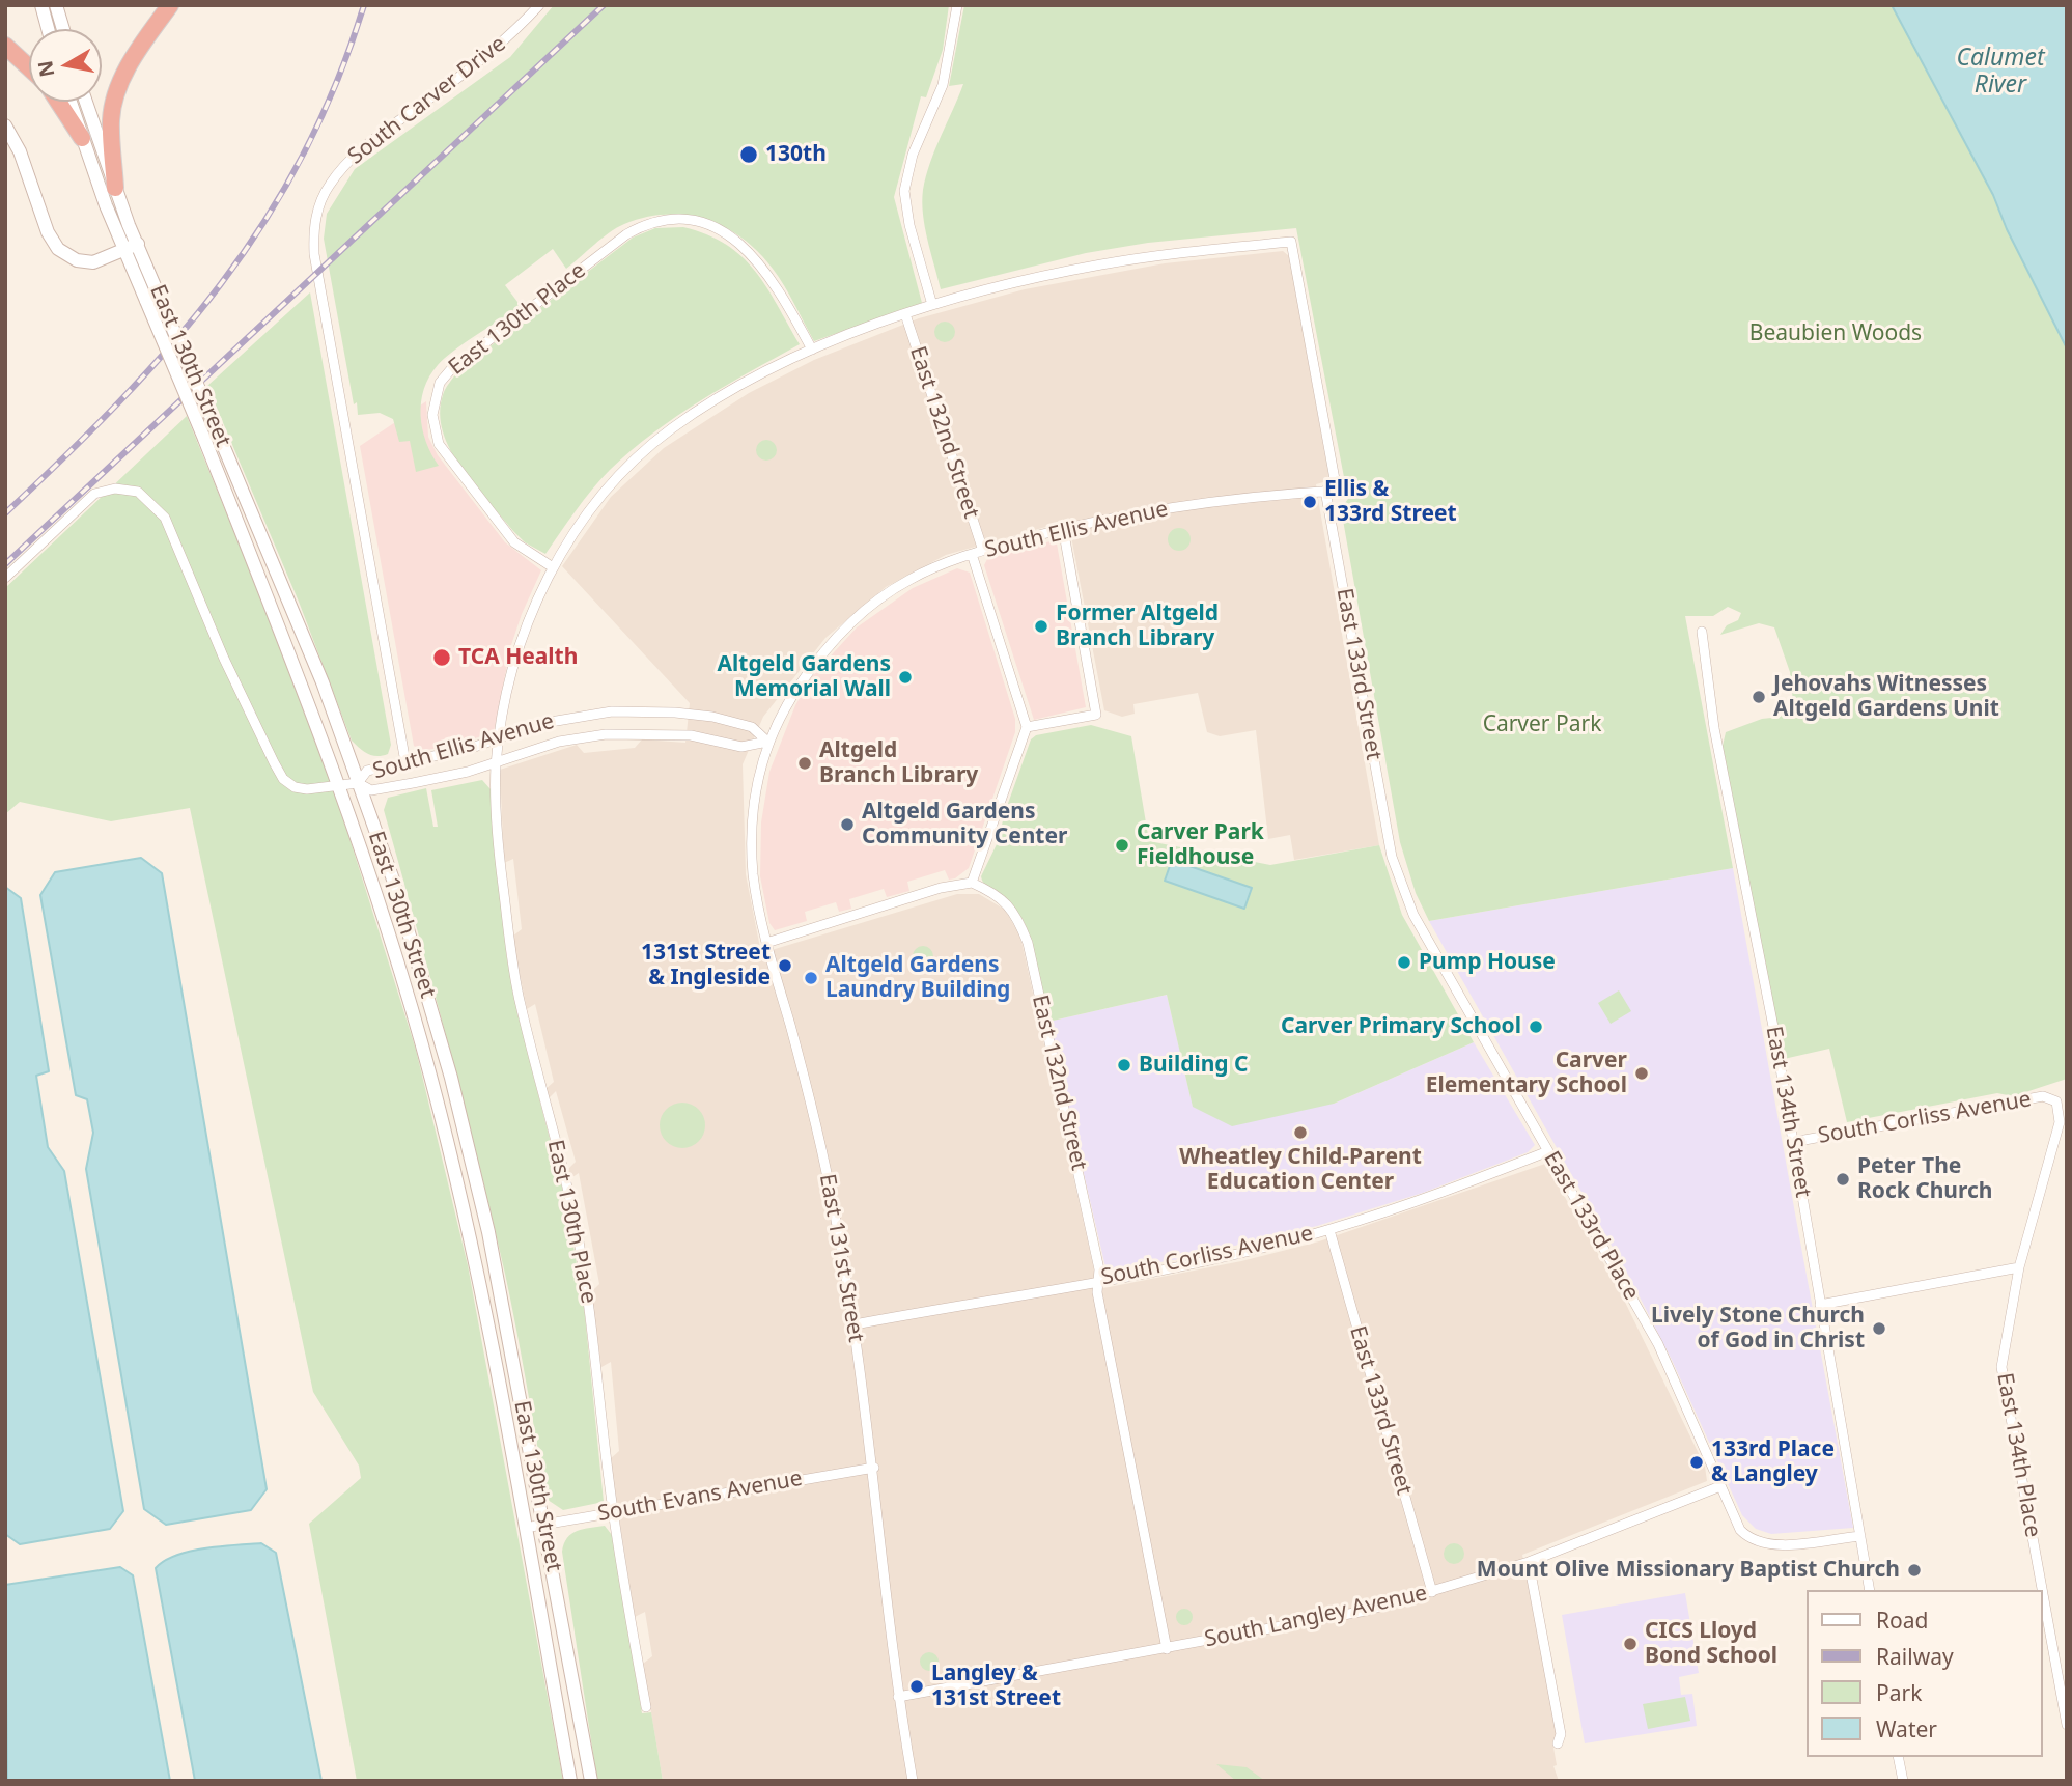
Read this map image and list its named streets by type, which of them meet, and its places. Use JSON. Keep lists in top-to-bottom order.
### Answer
{
  "streets": {
    "main road": ["East 130th Street"],
    "street": [
      "South Carver Drive",
      "East 130th Place",
      "East 132nd Street",
      "South Ellis Avenue",
      "East 133rd Street",
      "East 134th Street",
      "South Corliss Avenue",
      "East 133rd Place",
      "East 131st Street",
      "East 134th Place",
      "South Evans Avenue",
      "South Langley Avenue"
    ]
  },
  "crossings": [
    ["South Carver Drive", "South Ellis Avenue"],
    ["East 130th Place", "East 132nd Street"],
    ["East 130th Place", "South Ellis Avenue"],
    ["East 130th Place", "South Evans Avenue"],
    ["East 130th Street", "South Ellis Avenue"],
    ["East 130th Street", "South Evans Avenue"],
    ["East 132nd Street", "South Ellis Avenue"],
    ["East 132nd Street", "South Corliss Avenue"],
    ["East 132nd Street", "South Langley Avenue"],
    ["South Ellis Avenue", "East 133rd Street"],
    ["South Ellis Avenue", "East 131st Street"],
    ["East 133rd Street", "South Corliss Avenue"],
    ["East 133rd Street", "East 133rd Place"],
    ["East 133rd Street", "South Langley Avenue"],
    ["East 134th Street", "South Corliss Avenue"],
    ["East 134th Street", "East 133rd Place"],
    ["South Corliss Avenue", "East 133rd Place"],
    ["South Corliss Avenue", "East 131st Street"],
    ["South Corliss Avenue", "East 134th Place"],
    ["East 133rd Place", "South Langley Avenue"],
    ["East 131st Street", "South Evans Avenue"],
    ["East 131st Street", "South Langley Avenue"]
  ],
  "water": ["Calumet River"],
  "parks": ["Beaubien Woods", "Carver Park"],
  "places": [
    "130th",
    "Ellis & 133rd Street",
    "Former Altgeld Branch Library",
    "TCA Health",
    "Altgeld Gardens Memorial Wall",
    "Jehovahs Witnesses Altgeld Gardens Unit",
    "Altgeld Branch Library",
    "Altgeld Gardens Community Center",
    "Carver Park Fieldhouse",
    "Pump House",
    "131st Street & Ingleside",
    "Altgeld Gardens Laundry Building",
    "Carver Primary School",
    "Building C",
    "Carver Elementary School",
    "Wheatley Child-Parent Education Center",
    "Peter The Rock Church",
    "Lively Stone Church of God in Christ",
    "133rd Place & Langley",
    "Mount Olive Missionary Baptist Church",
    "CICS Lloyd Bond School",
    "Langley & 131st Street"
  ],
  "legend": [
    "Road",
    "Railway",
    "Park",
    "Water"
  ],
  "north": "left"
}
